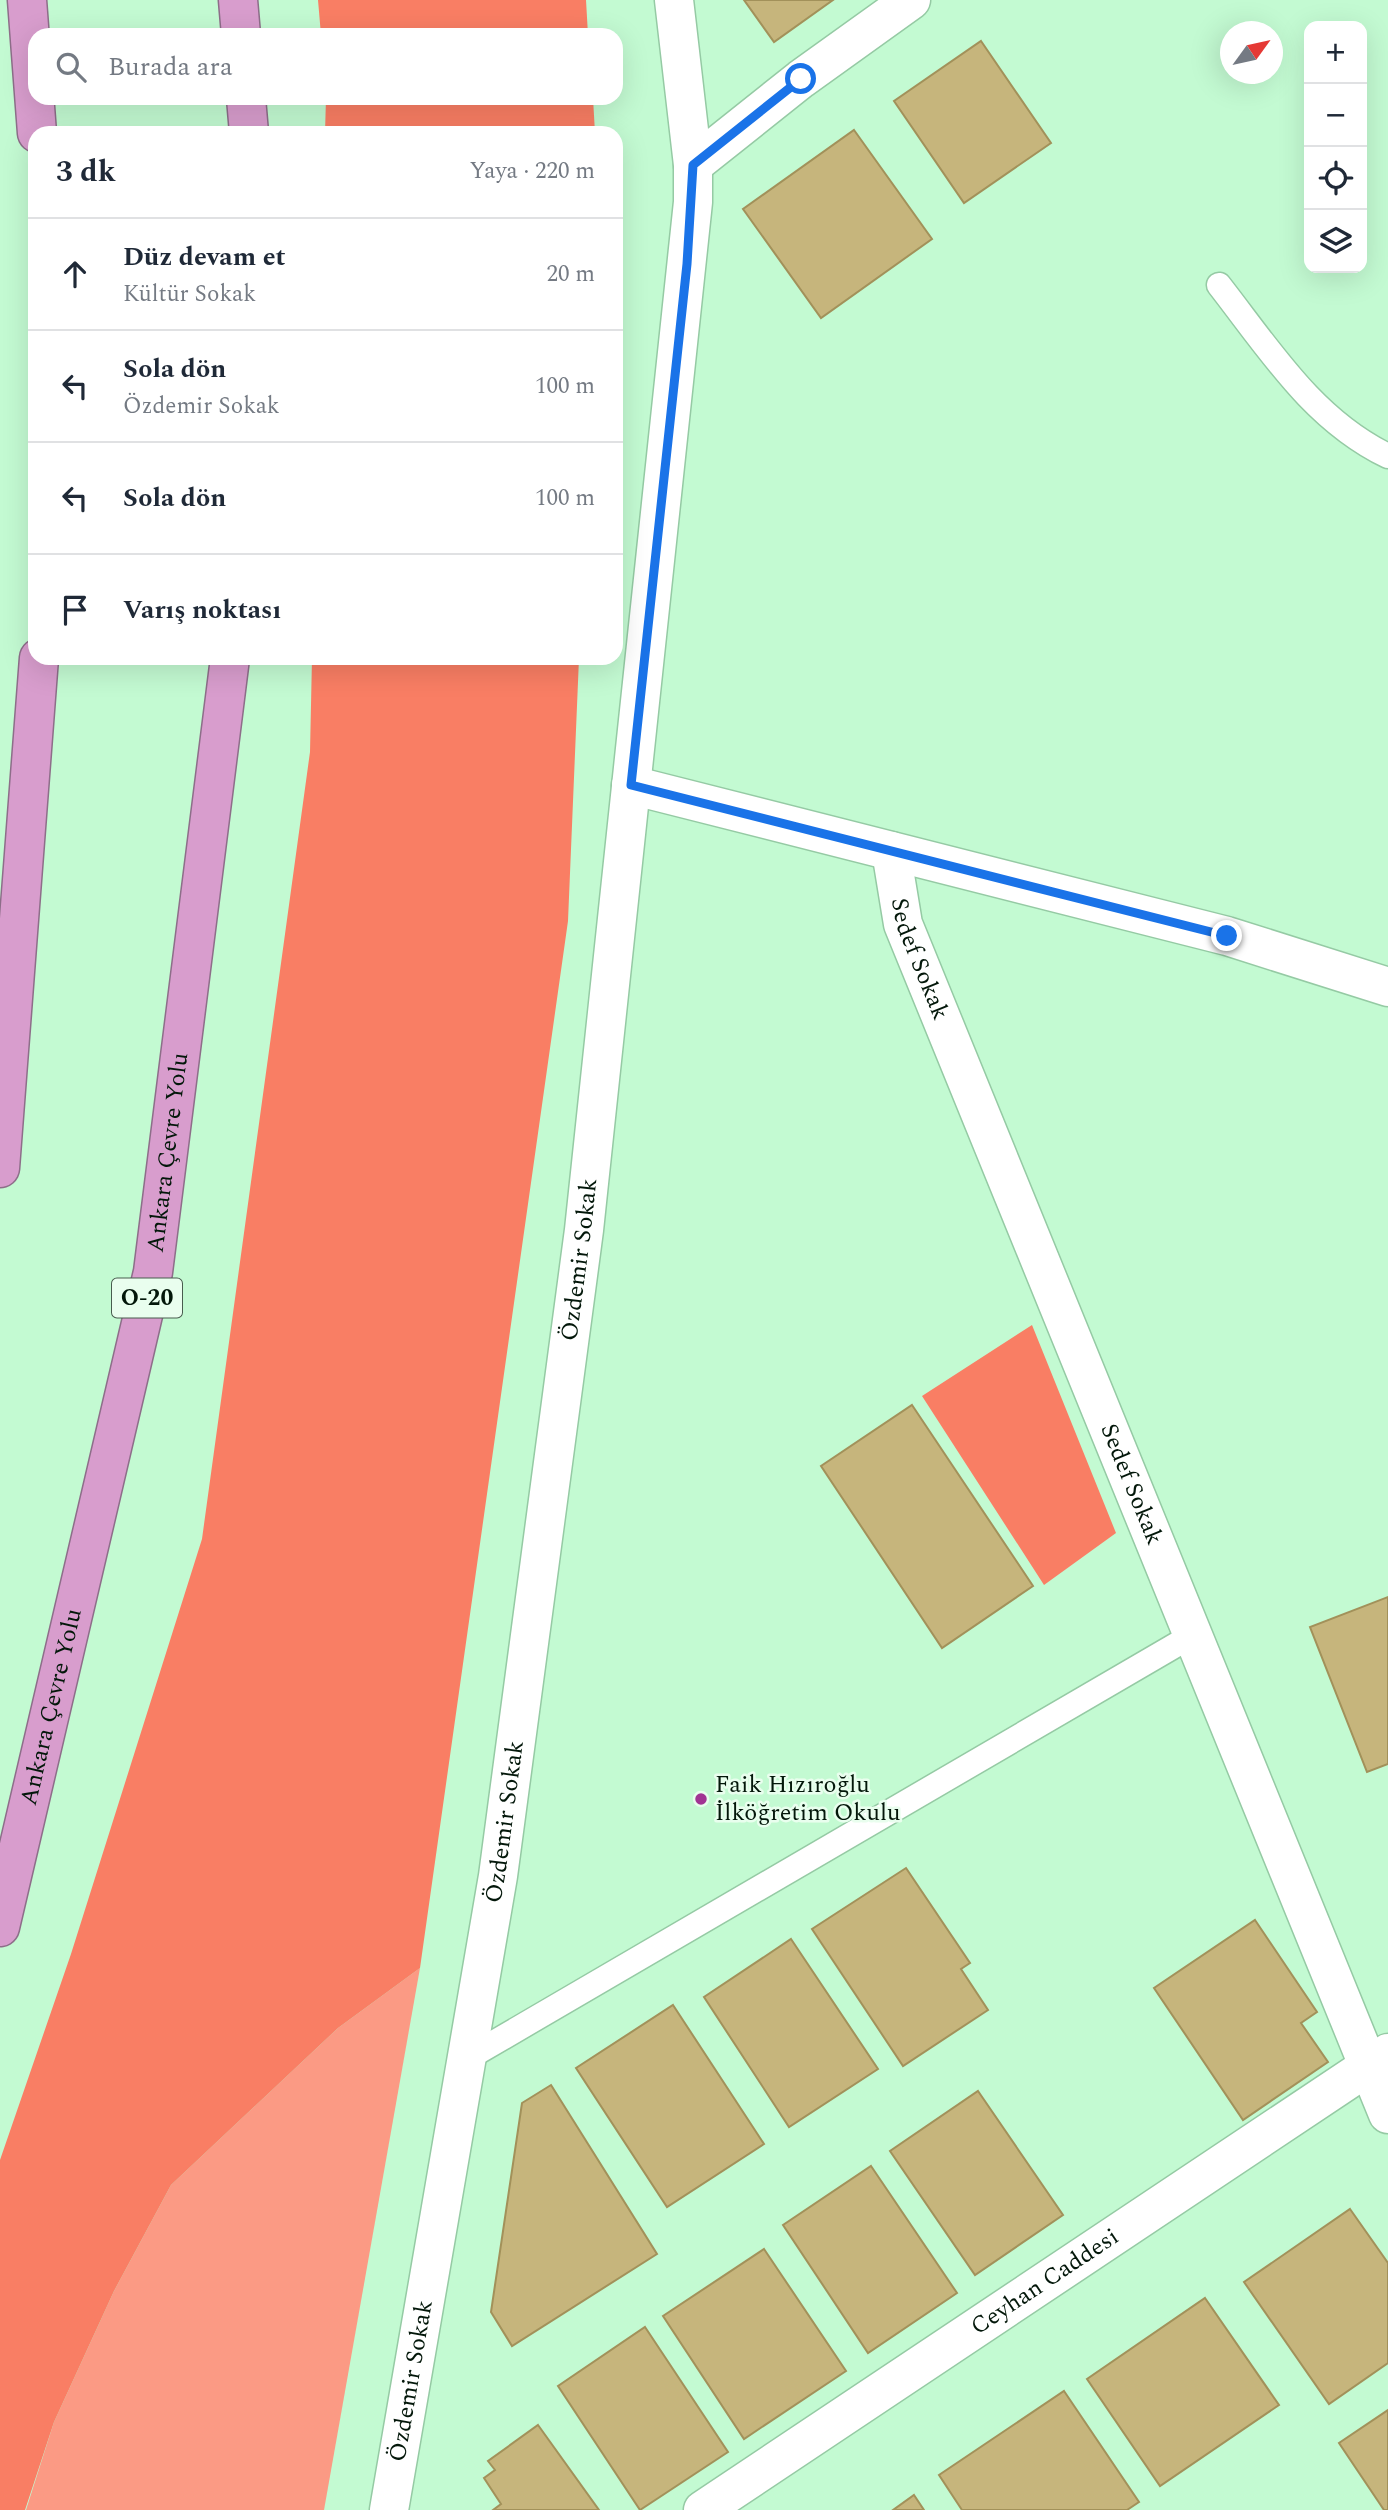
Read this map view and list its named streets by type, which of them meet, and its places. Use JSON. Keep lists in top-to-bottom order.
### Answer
{
  "streets": {
    "highway": ["Ankara Çevre Yolu", "O-20"],
    "street": ["Sedef Sokak", "Özdemir Sokak", "Ceyhan Caddesi"]
  },
  "crossings": [
    ["Sedef Sokak", "Ceyhan Caddesi"]
  ],
  "places": ["Faik Hızıroğlu İlköğretim Okulu"],
  "north": "top right",
  "page": {
    "map_buttons": ["+", "−"],
    "search": "Burada ara",
    "heading": ["3 dk", "Yaya · 220 m"],
    "list": [
      ["Düz devam et", "Kültür Sokak", "20 m"],
      ["Sola dön", "Özdemir Sokak", "100 m"],
      ["Sola dön", "100 m"],
      "Varış noktası"
    ]
  }
}
